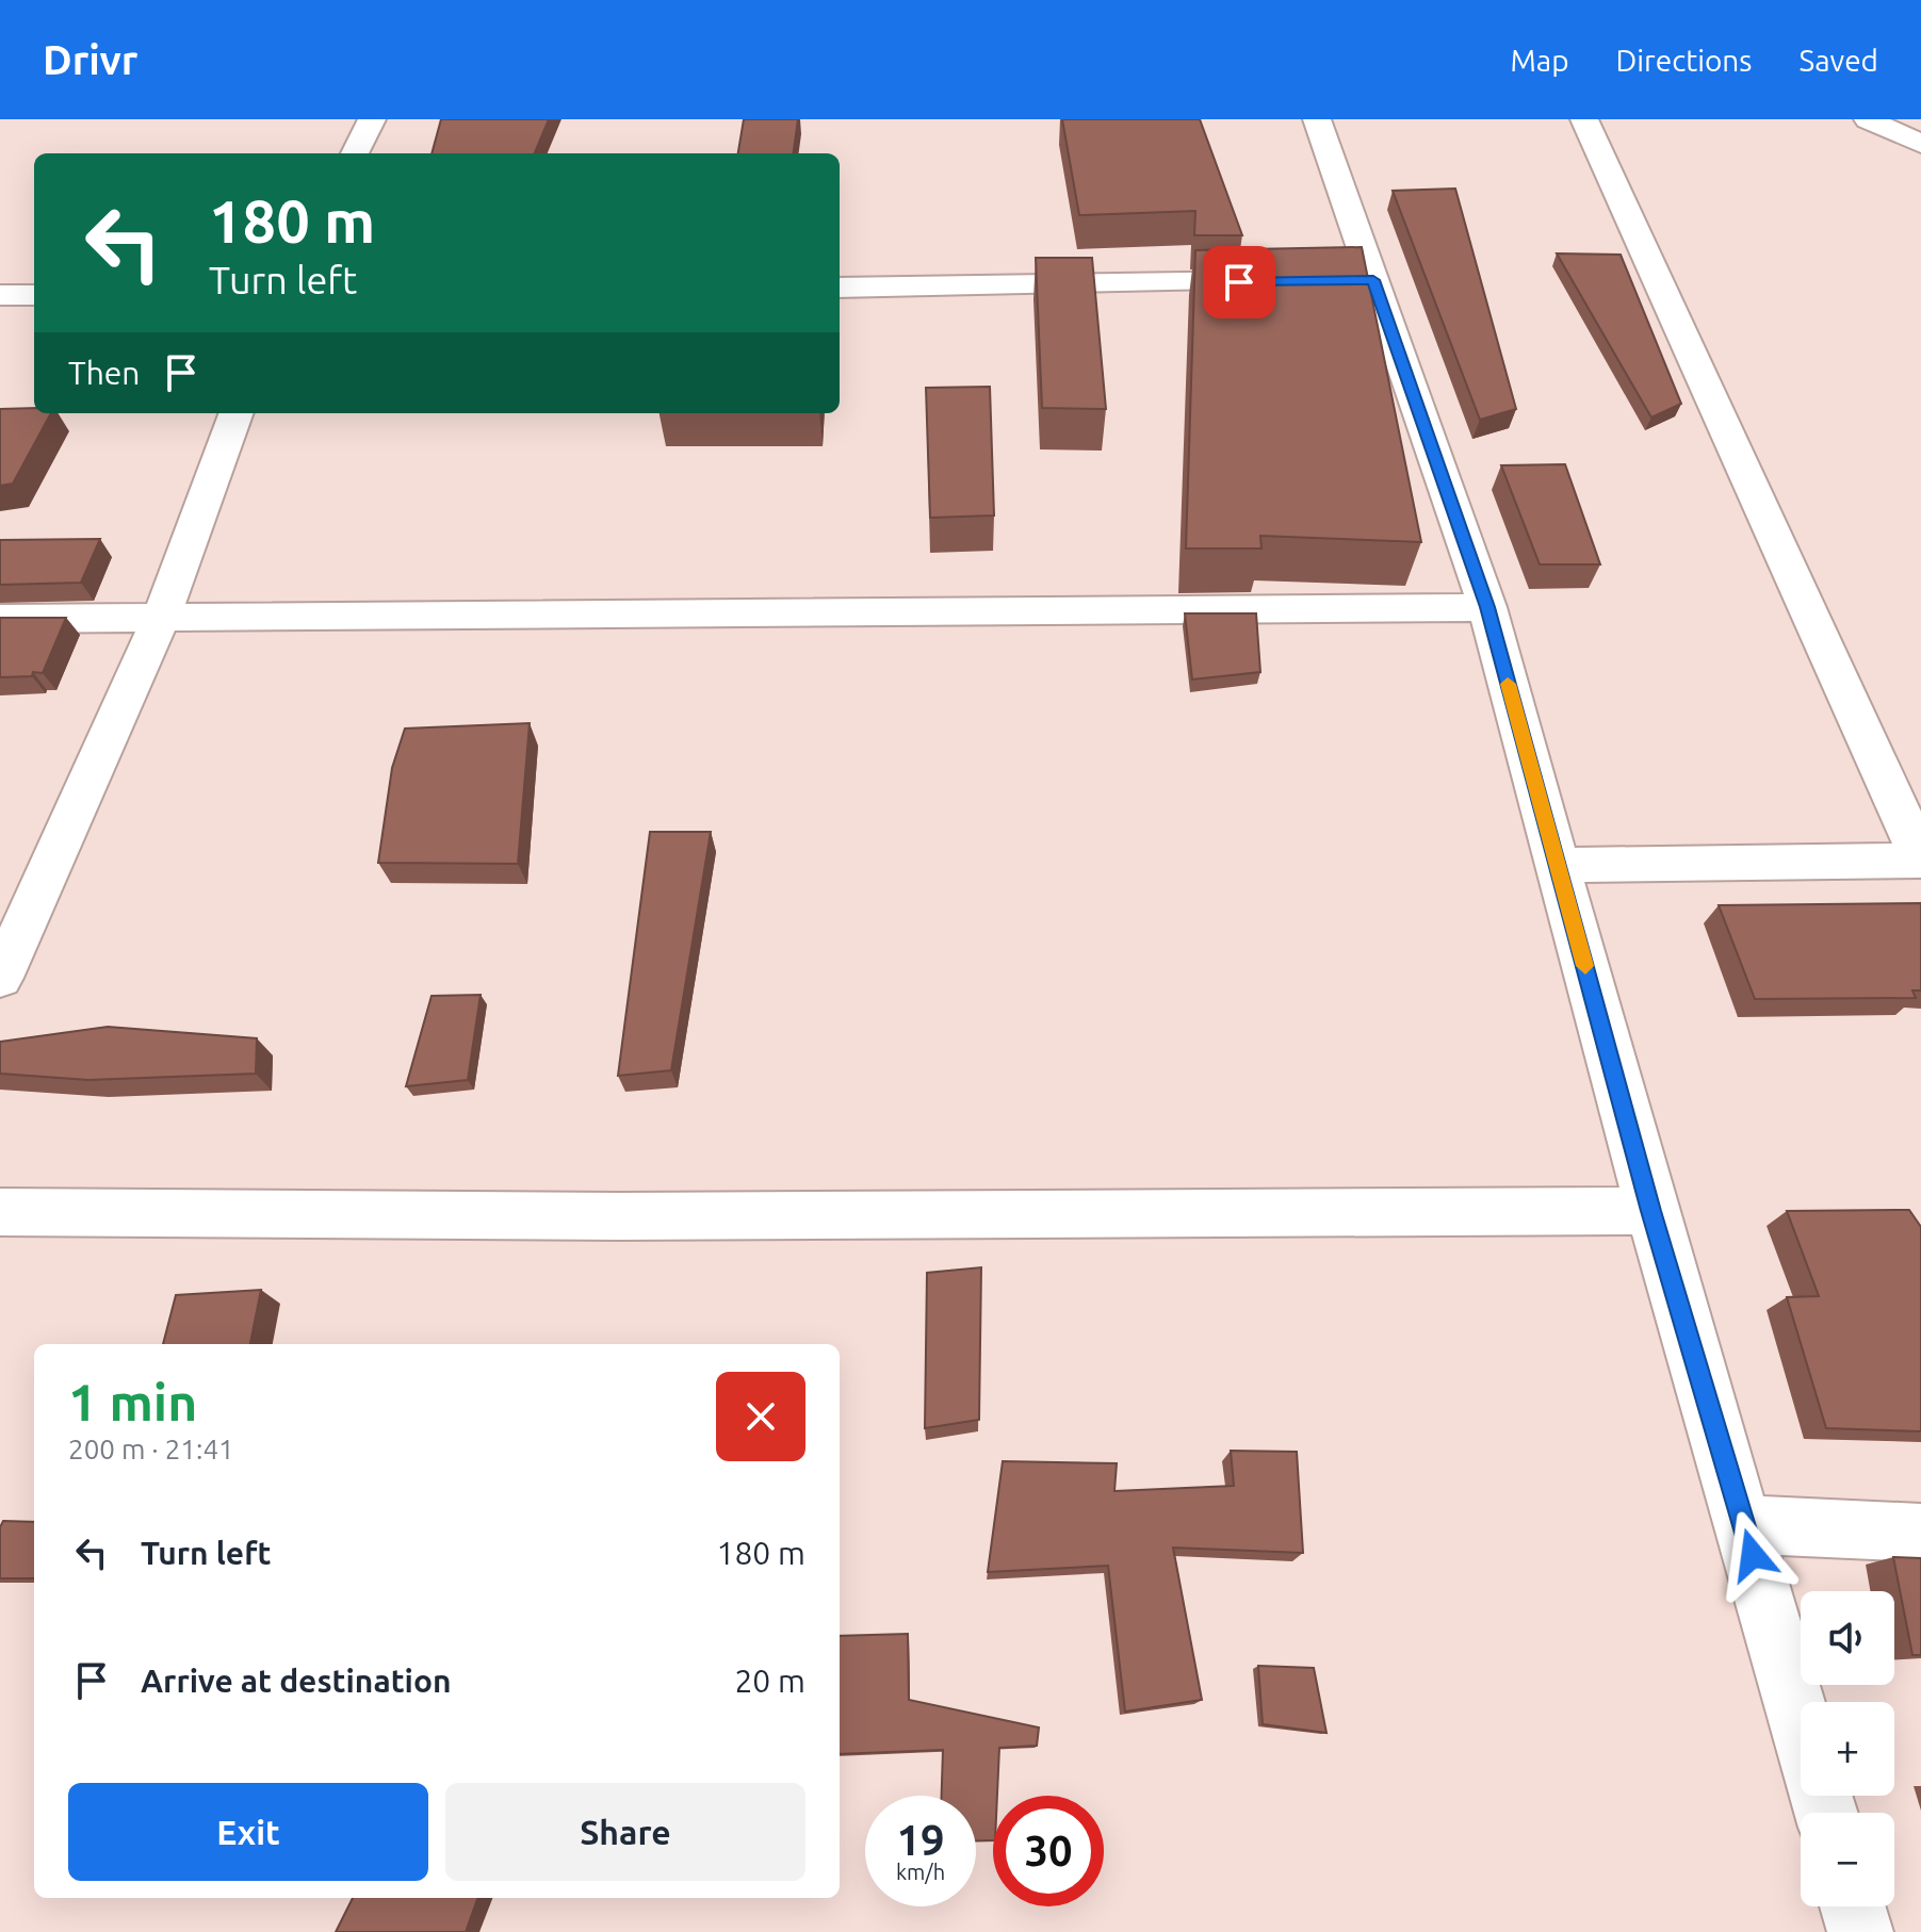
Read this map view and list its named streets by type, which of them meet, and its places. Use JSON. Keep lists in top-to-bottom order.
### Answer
{
  "page": {
    "header": "Drivr",
    "nav": ["Map", "Directions", "Saved"],
    "turn": ["180 m", "Turn left"],
    "then": "Then",
    "heading": ["1 min", "200 m · 21:41"],
    "list": [
      {
        "name": "Turn left",
        "value": "180 m"
      },
      {
        "name": "Arrive at destination",
        "value": "20 m"
      }
    ],
    "map_buttons": ["+", "−"],
    "buttons": ["Exit", "Share"],
    "speed": "19 km/h",
    "limit": "30"
  }
}
